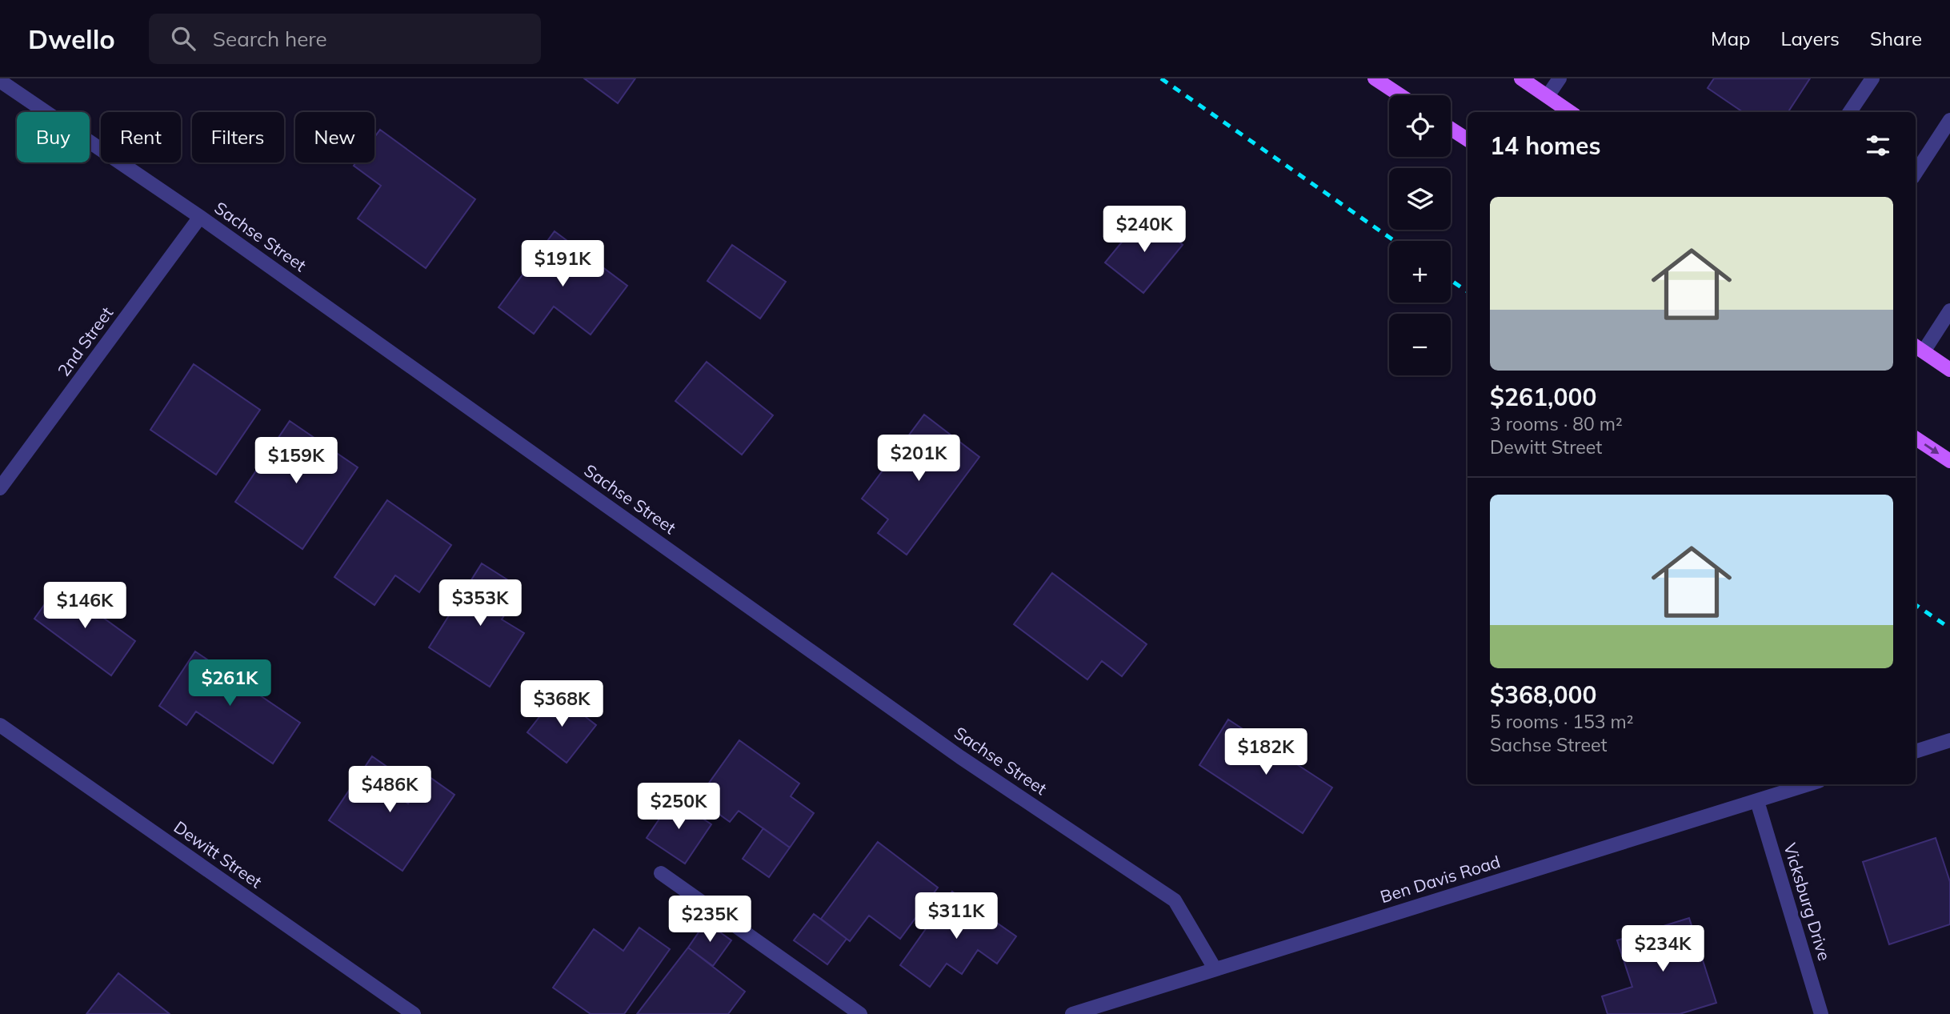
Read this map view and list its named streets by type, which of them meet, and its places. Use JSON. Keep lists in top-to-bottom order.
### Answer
{
  "streets": {
    "street": [
      "Sachse Street",
      "2nd Street",
      "Dewitt Street",
      "Ben Davis Road",
      "Vicksburg Drive"
    ]
  },
  "crossings": [
    ["Sachse Street", "2nd Street"],
    ["Sachse Street", "Ben Davis Road"],
    ["Ben Davis Road", "Vicksburg Drive"]
  ],
  "page": {
    "header": "Dwello",
    "search": "Search here",
    "nav": ["Map", "Layers", "Share"],
    "map_buttons": ["+", "−"],
    "chip": [
      "Buy",
      "Rent",
      "Filters",
      "New"
    ],
    "heading": "14 homes",
    "list": [
      {
        "name": "$261,000",
        "note": "3 rooms · 80 m² · Dewitt Street"
      },
      {
        "name": "$368,000",
        "note": "5 rooms · 153 m² · Sachse Street"
      }
    ],
    "price": [
      "$240K",
      "$191K",
      "$201K",
      "$159K",
      "$353K",
      "$146K",
      "$261K",
      "$368K",
      "$182K",
      "$486K",
      "$250K",
      "$311K",
      "$235K",
      "$234K"
    ]
  }
}
